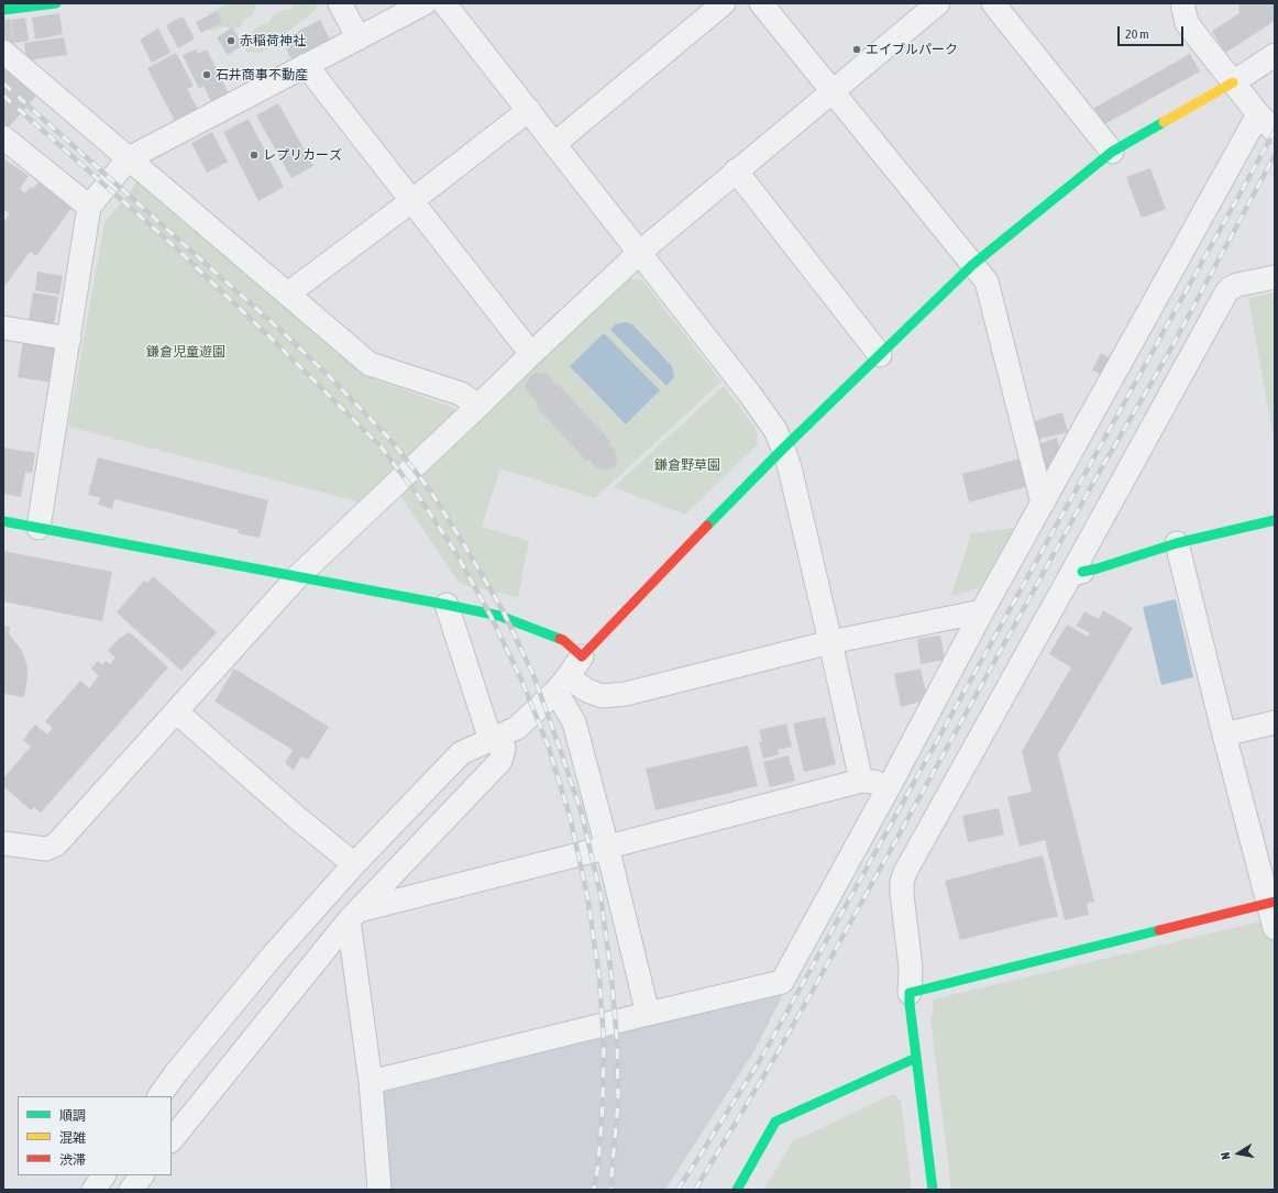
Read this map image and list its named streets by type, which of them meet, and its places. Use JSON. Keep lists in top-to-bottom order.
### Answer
{
  "parks": ["鎌倉児童遊園", "鎌倉野草園"],
  "places": [
    "赤稲荷神社",
    "エイブルパーク",
    "石井商事不動産",
    "レプリカーズ"
  ],
  "legend": ["順調", "混雑", "渋滞"],
  "scale_bar": "20 m",
  "north": "left"
}
